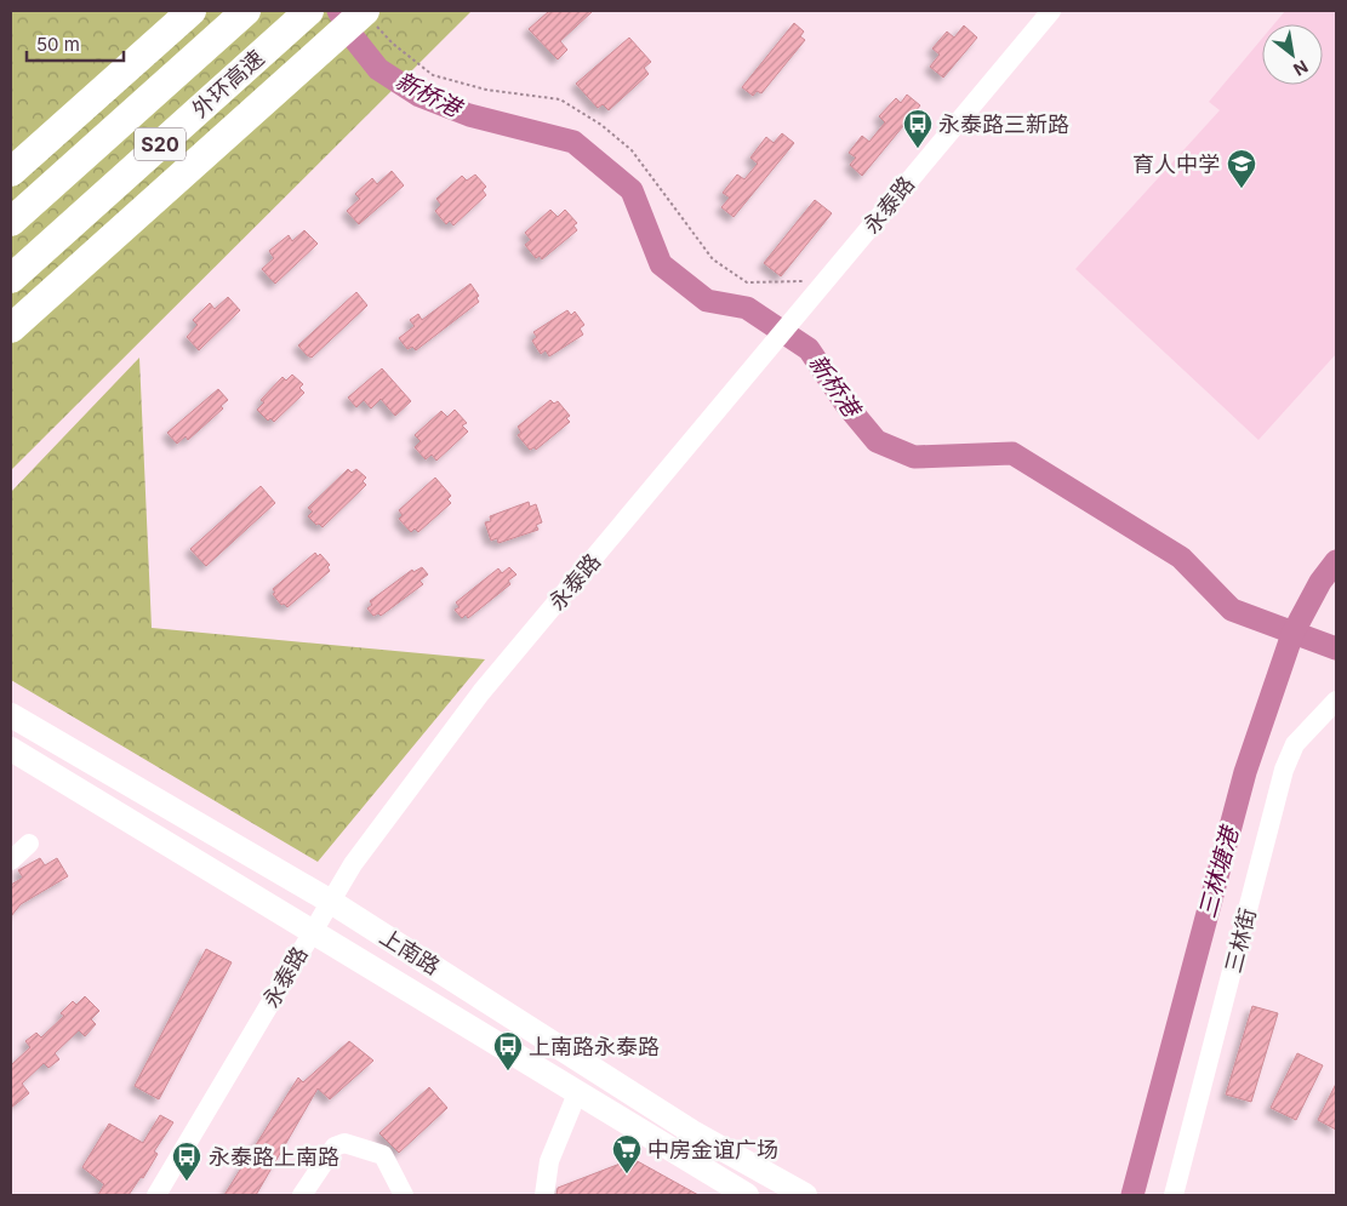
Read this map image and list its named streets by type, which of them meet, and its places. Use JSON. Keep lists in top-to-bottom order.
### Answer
{
  "streets": {
    "highway": ["外环高速", "S20"],
    "main road": ["上南路"],
    "street": ["永泰路", "三林街"]
  },
  "crossings": [
    ["永泰路", "上南路"]
  ],
  "water": ["新桥港", "三林塘港"],
  "places": {
    "bus stop": ["永泰路三新路", "上南路永泰路", "永泰路上南路"],
    "school or university": ["育人中学"],
    "supermarket": ["中房金谊广场"]
  },
  "scale_bar": "50 m",
  "north": "bottom right"
}
